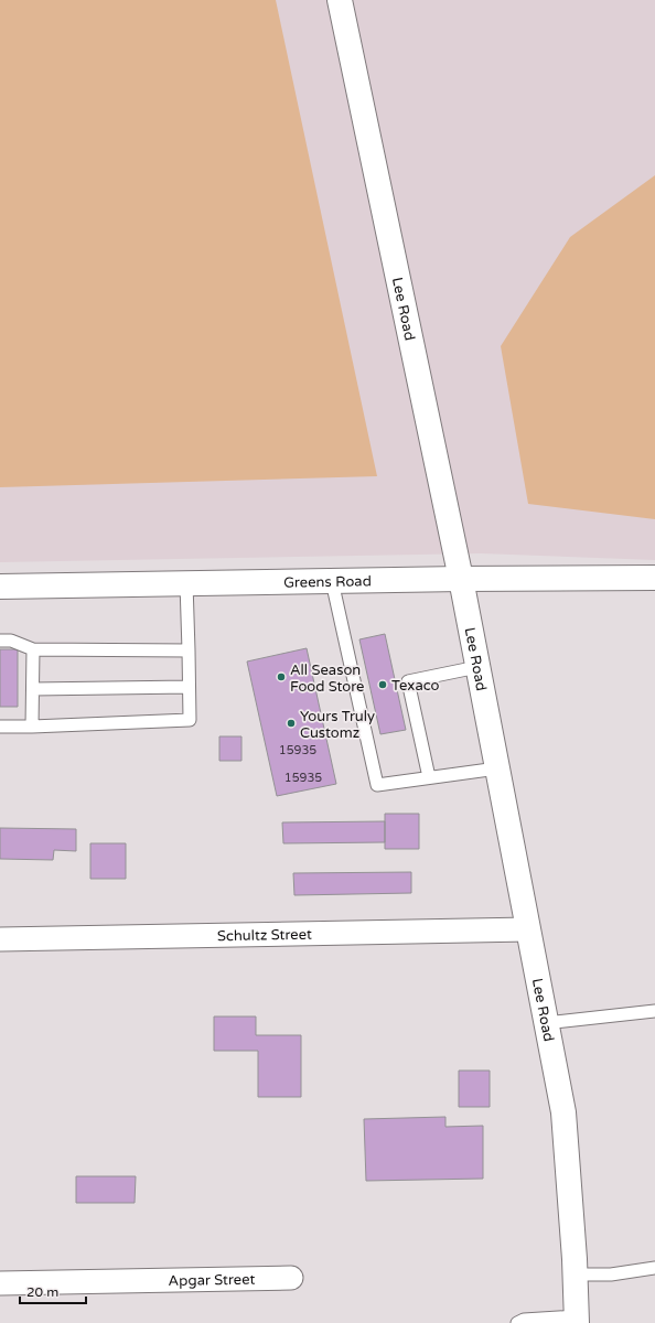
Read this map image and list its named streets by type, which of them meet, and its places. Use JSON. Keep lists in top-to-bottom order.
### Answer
{
  "streets": {
    "main road": ["Lee Road", "Greens Road"],
    "street": ["Schultz Street", "Apgar Street"]
  },
  "crossings": [
    ["Lee Road", "Greens Road"],
    ["Lee Road", "Schultz Street"]
  ],
  "places": ["All Season Food Store", "Texaco", "Yours Truly Customz"],
  "house_numbers": ["15935", "15935"],
  "scale_bar": "20 m"
}
